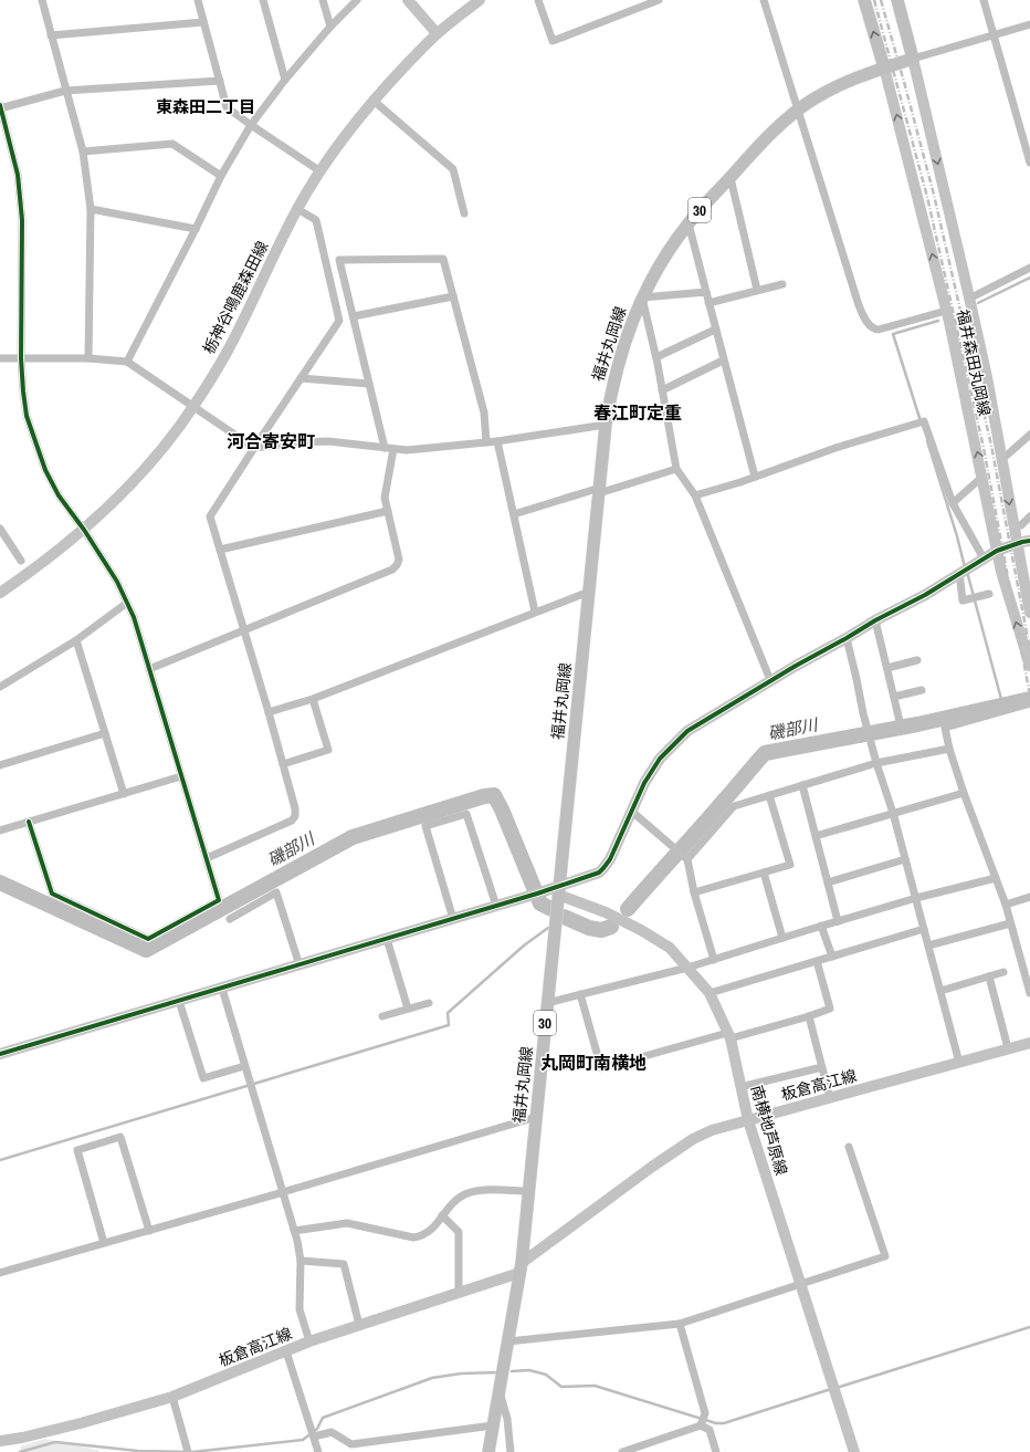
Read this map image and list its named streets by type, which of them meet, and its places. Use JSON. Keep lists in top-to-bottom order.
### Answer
{
  "streets": {
    "main road": [
      "30",
      "栃神谷鳴鹿森田線",
      "福井丸岡線",
      "福井森田丸岡線",
      "板倉高江線",
      "南横地芦原線"
    ]
  },
  "crossings": [
    ["福井丸岡線", "福井森田丸岡線"],
    ["福井丸岡線", "板倉高江線"],
    ["福井丸岡線", "南横地芦原線"],
    ["板倉高江線", "南横地芦原線"]
  ],
  "districts": [
    "東森田二丁目",
    "春江町定重",
    "河合寄安町",
    "丸岡町南横地"
  ],
  "water": ["磯部川"]
}
